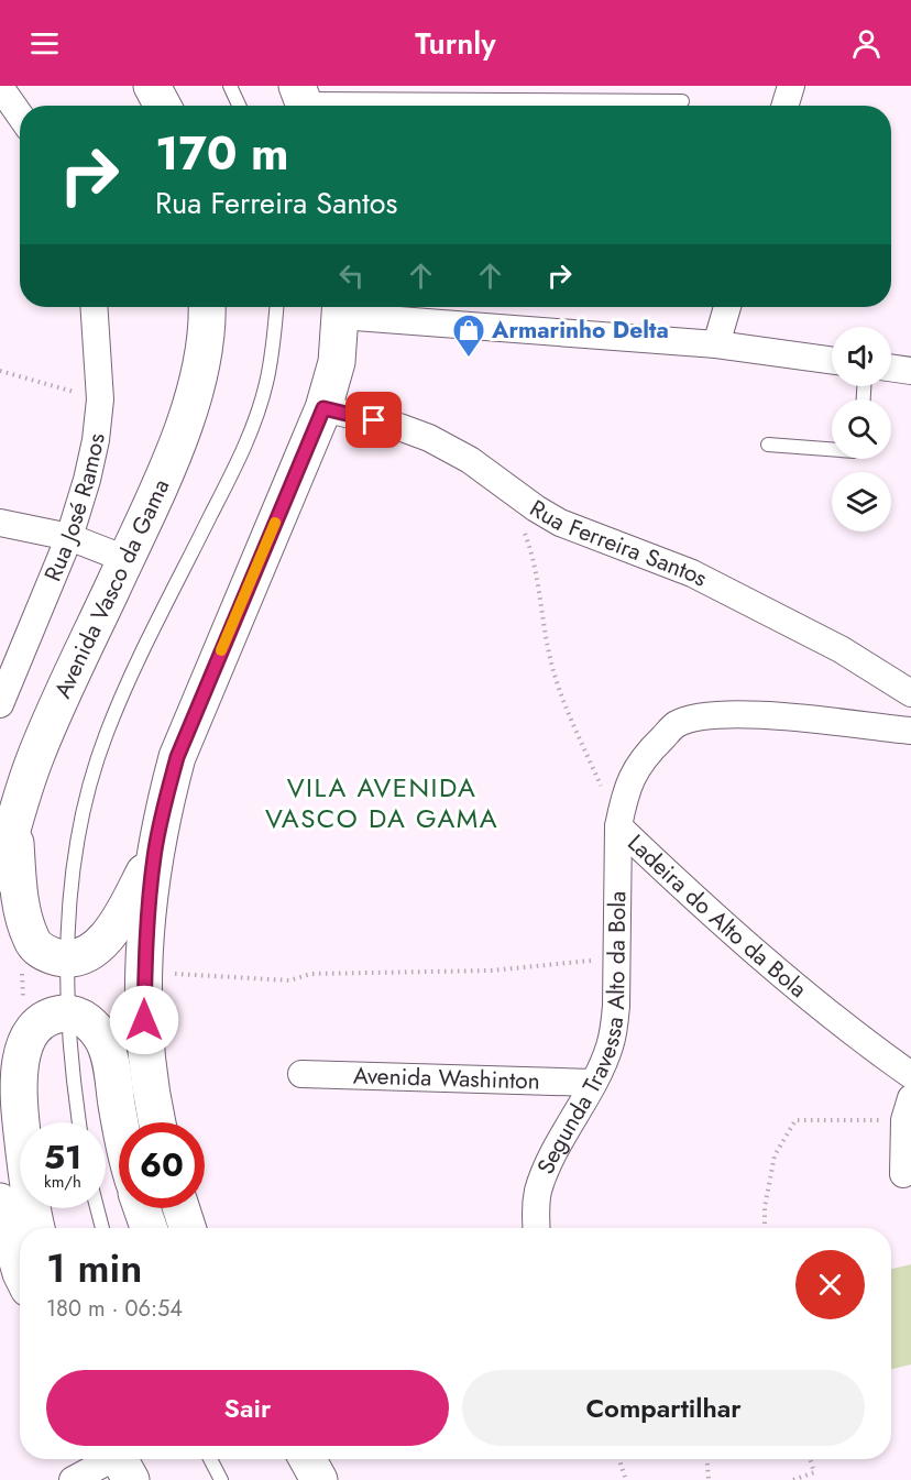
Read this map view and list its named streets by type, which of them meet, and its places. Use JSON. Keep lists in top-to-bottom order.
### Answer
{
  "streets": {
    "main road": ["Avenida Vasco da Gama"],
    "street": [
      "Rua José Ramos",
      "Rua Ferreira Santos",
      "Ladeira do Alto da Bola",
      "Segunda Travessa Alto da Bola",
      "Avenida Washinton"
    ]
  },
  "crossings": [
    ["Ladeira do Alto da Bola", "Segunda Travessa Alto da Bola"],
    ["Segunda Travessa Alto da Bola", "Avenida Washinton"]
  ],
  "districts": ["VILA AVENIDA VASCO DA GAMA"],
  "places": {
    "shop": ["Armarinho Delta"]
  },
  "page": {
    "header": "Turnly",
    "turn": ["170 m", "Rua Ferreira Santos"],
    "speed": "51 km/h",
    "limit": "60",
    "heading": ["1 min", "180 m · 06:54"],
    "buttons": ["Sair", "Compartilhar"]
  }
}
